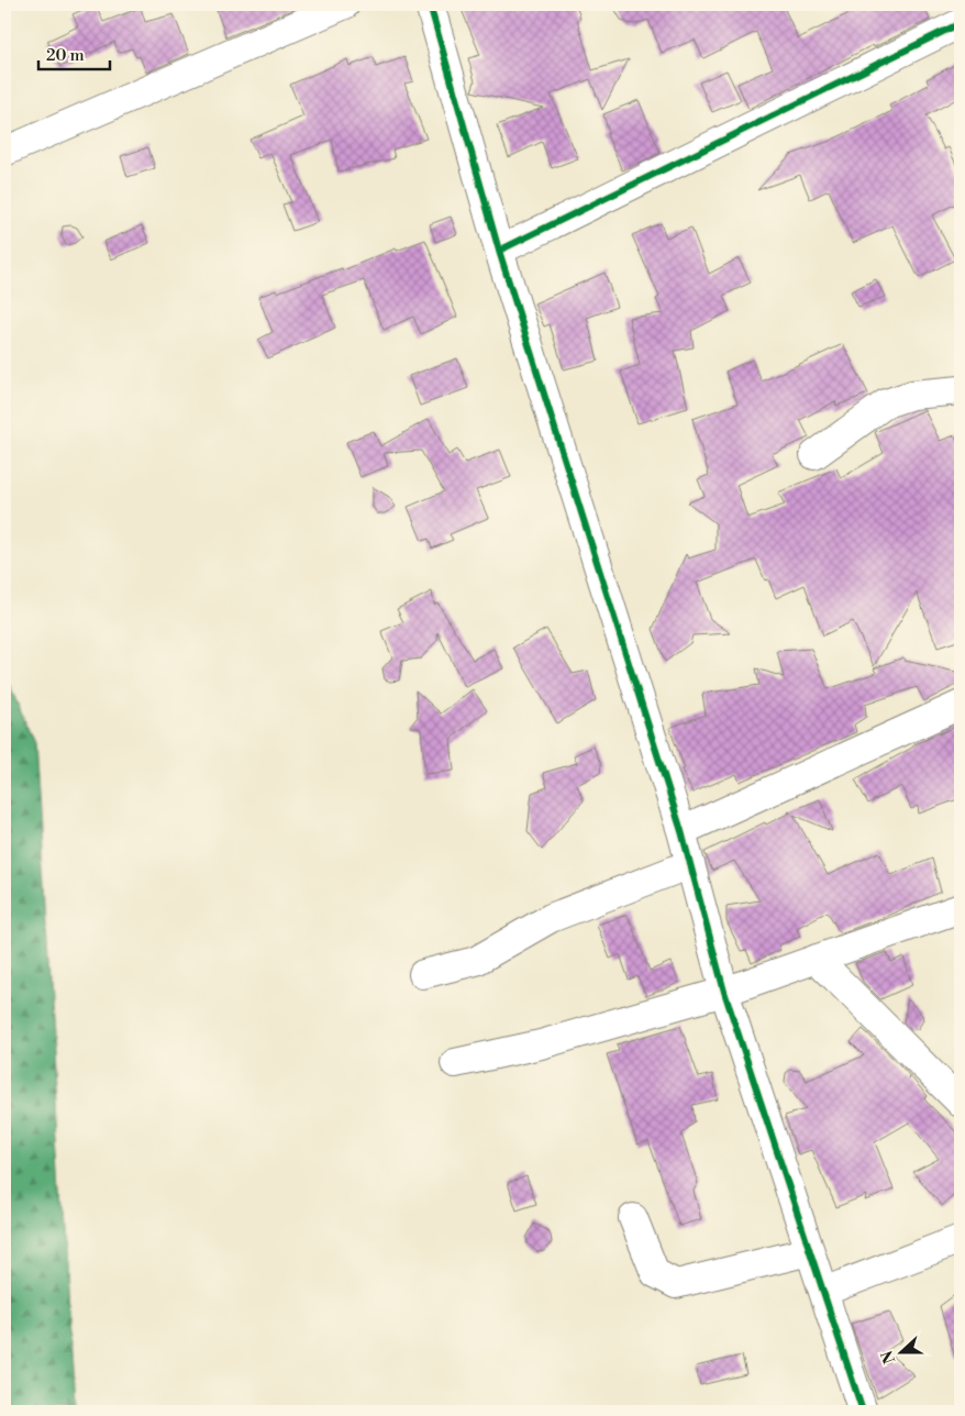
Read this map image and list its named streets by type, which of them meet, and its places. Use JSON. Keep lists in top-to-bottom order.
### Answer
{
  "scale_bar": "20 m",
  "north": "left"
}
